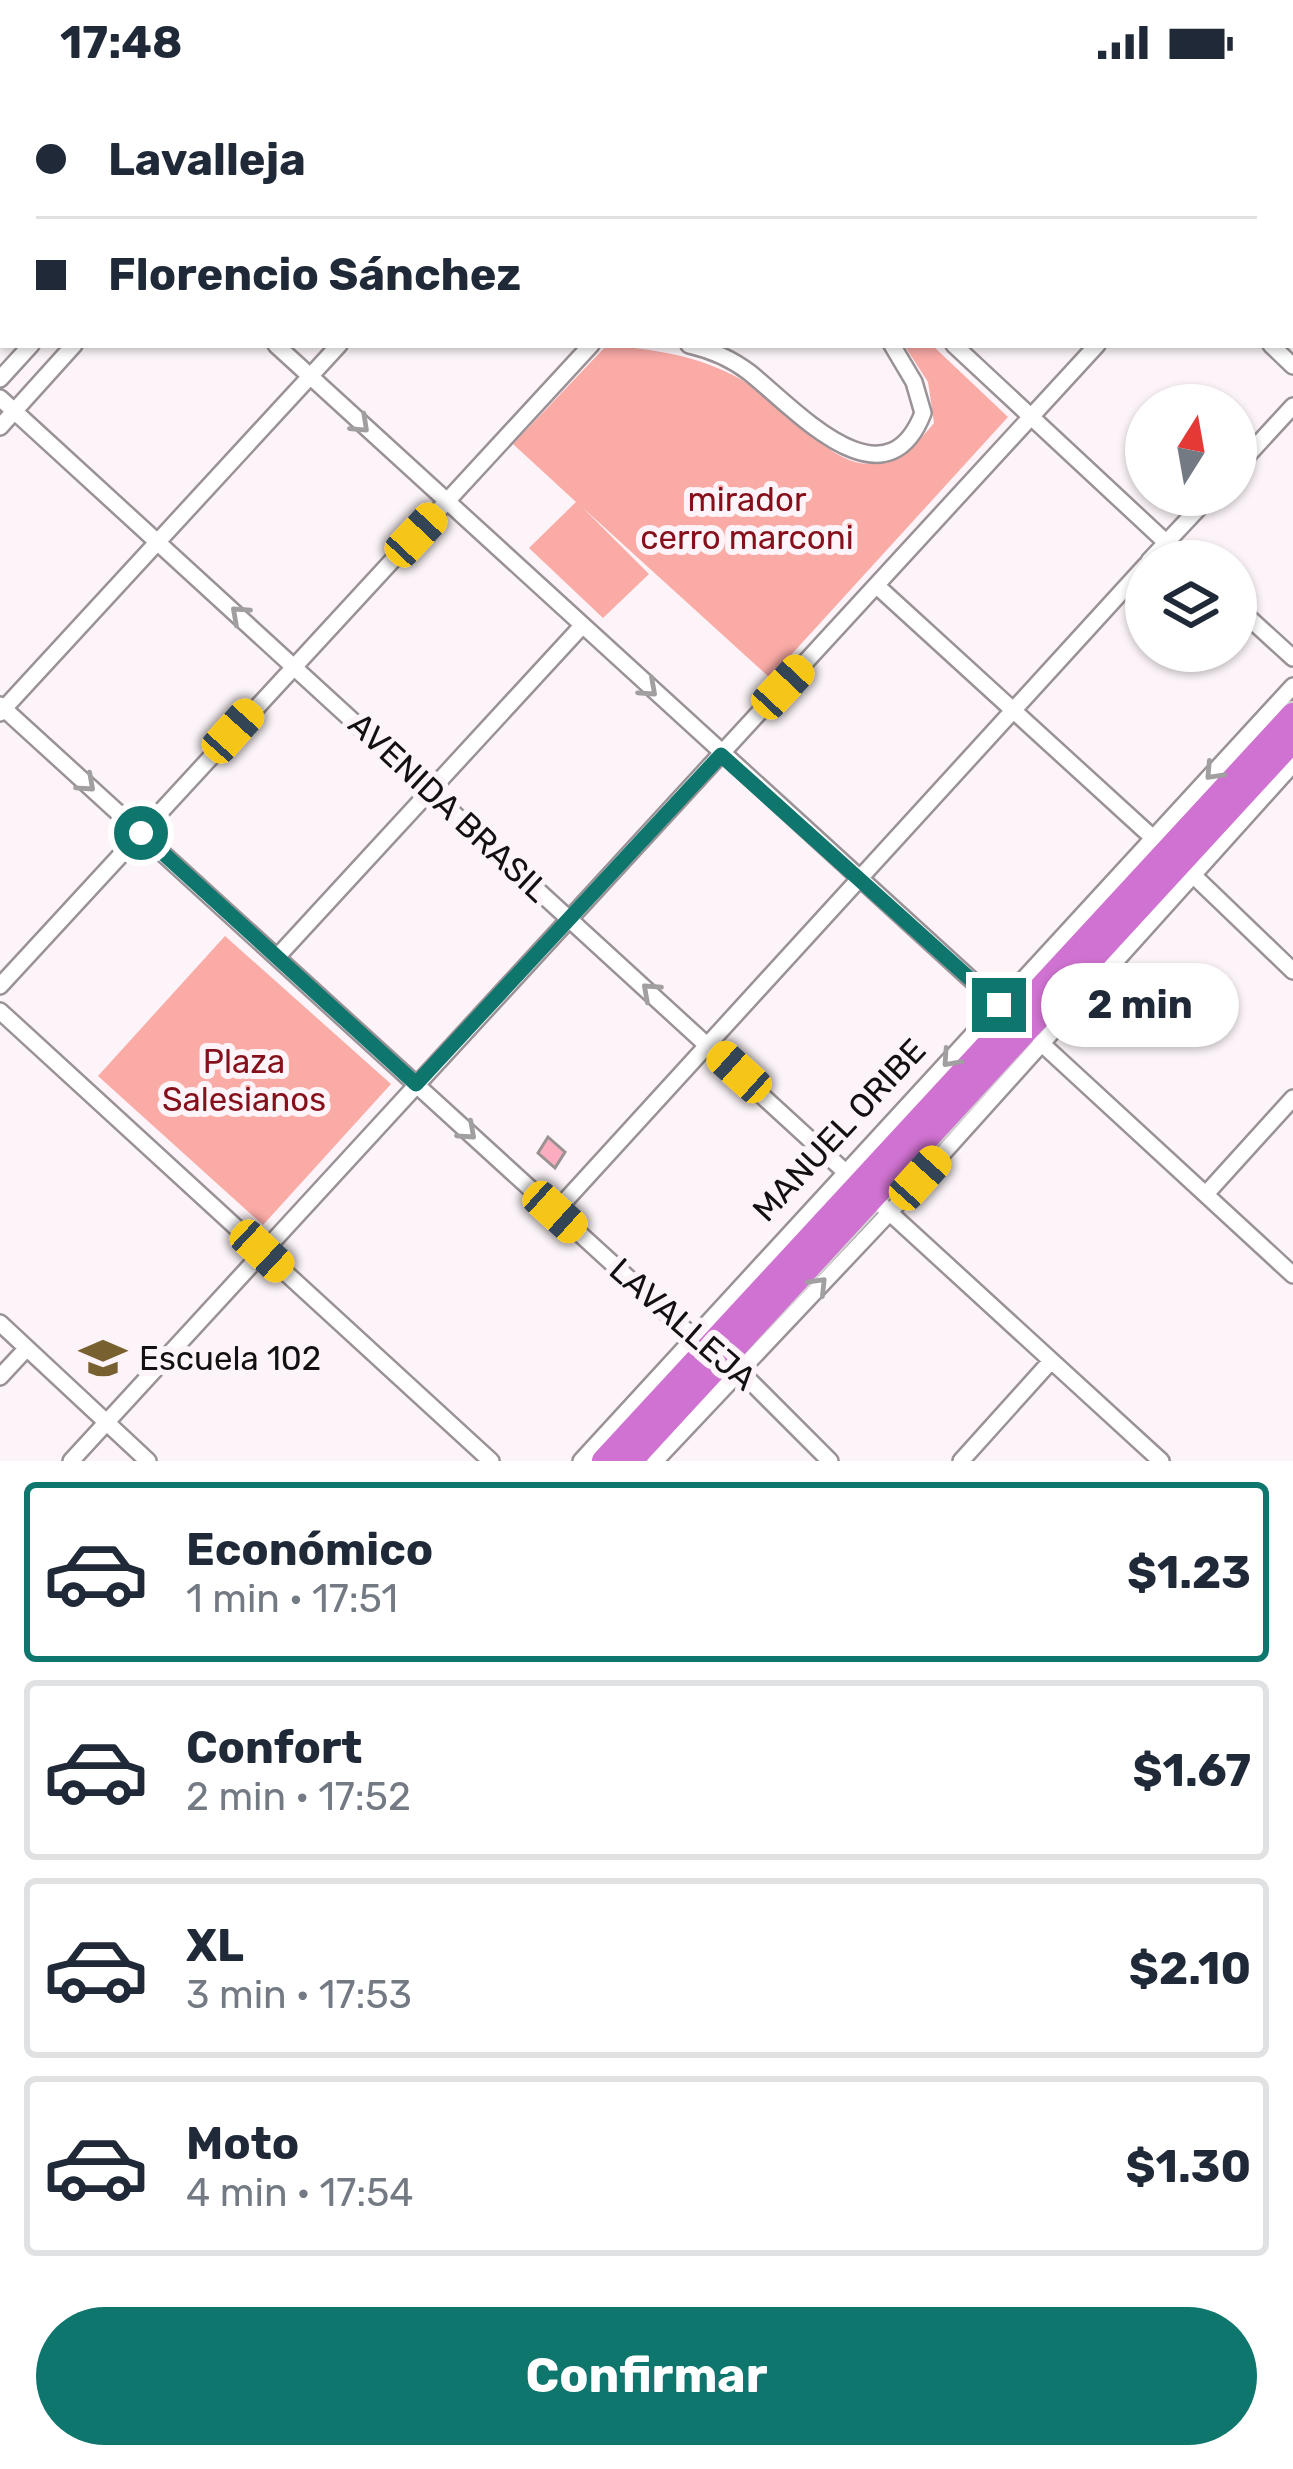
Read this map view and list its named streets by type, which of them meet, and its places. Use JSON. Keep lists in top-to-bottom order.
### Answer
{
  "streets": {
    "highway": ["MANUEL ORIBE"],
    "street": ["AVENIDA BRASIL", "LAVALLEJA"]
  },
  "crossings": [
    ["AVENIDA BRASIL", "MANUEL ORIBE"],
    ["MANUEL ORIBE", "LAVALLEJA"]
  ],
  "parks": ["mirador cerro marconi", "Plaza Salesianos"],
  "places": {
    "school or university": ["Escuela 102"]
  },
  "north": "top",
  "page": {
    "status": "17:48",
    "banner": ["Lavalleja", "Florencio Sánchez"],
    "bubble": "2 min",
    "list": [
      {
        "name": "Económico",
        "note": "1 min · 17:51",
        "value": "$1.23"
      },
      {
        "name": "Confort",
        "note": "2 min · 17:52",
        "value": "$1.67"
      },
      {
        "name": "XL",
        "note": "3 min · 17:53",
        "value": "$2.10"
      },
      {
        "name": "Moto",
        "note": "4 min · 17:54",
        "value": "$1.30"
      }
    ],
    "buttons": "Confirmar"
  }
}
